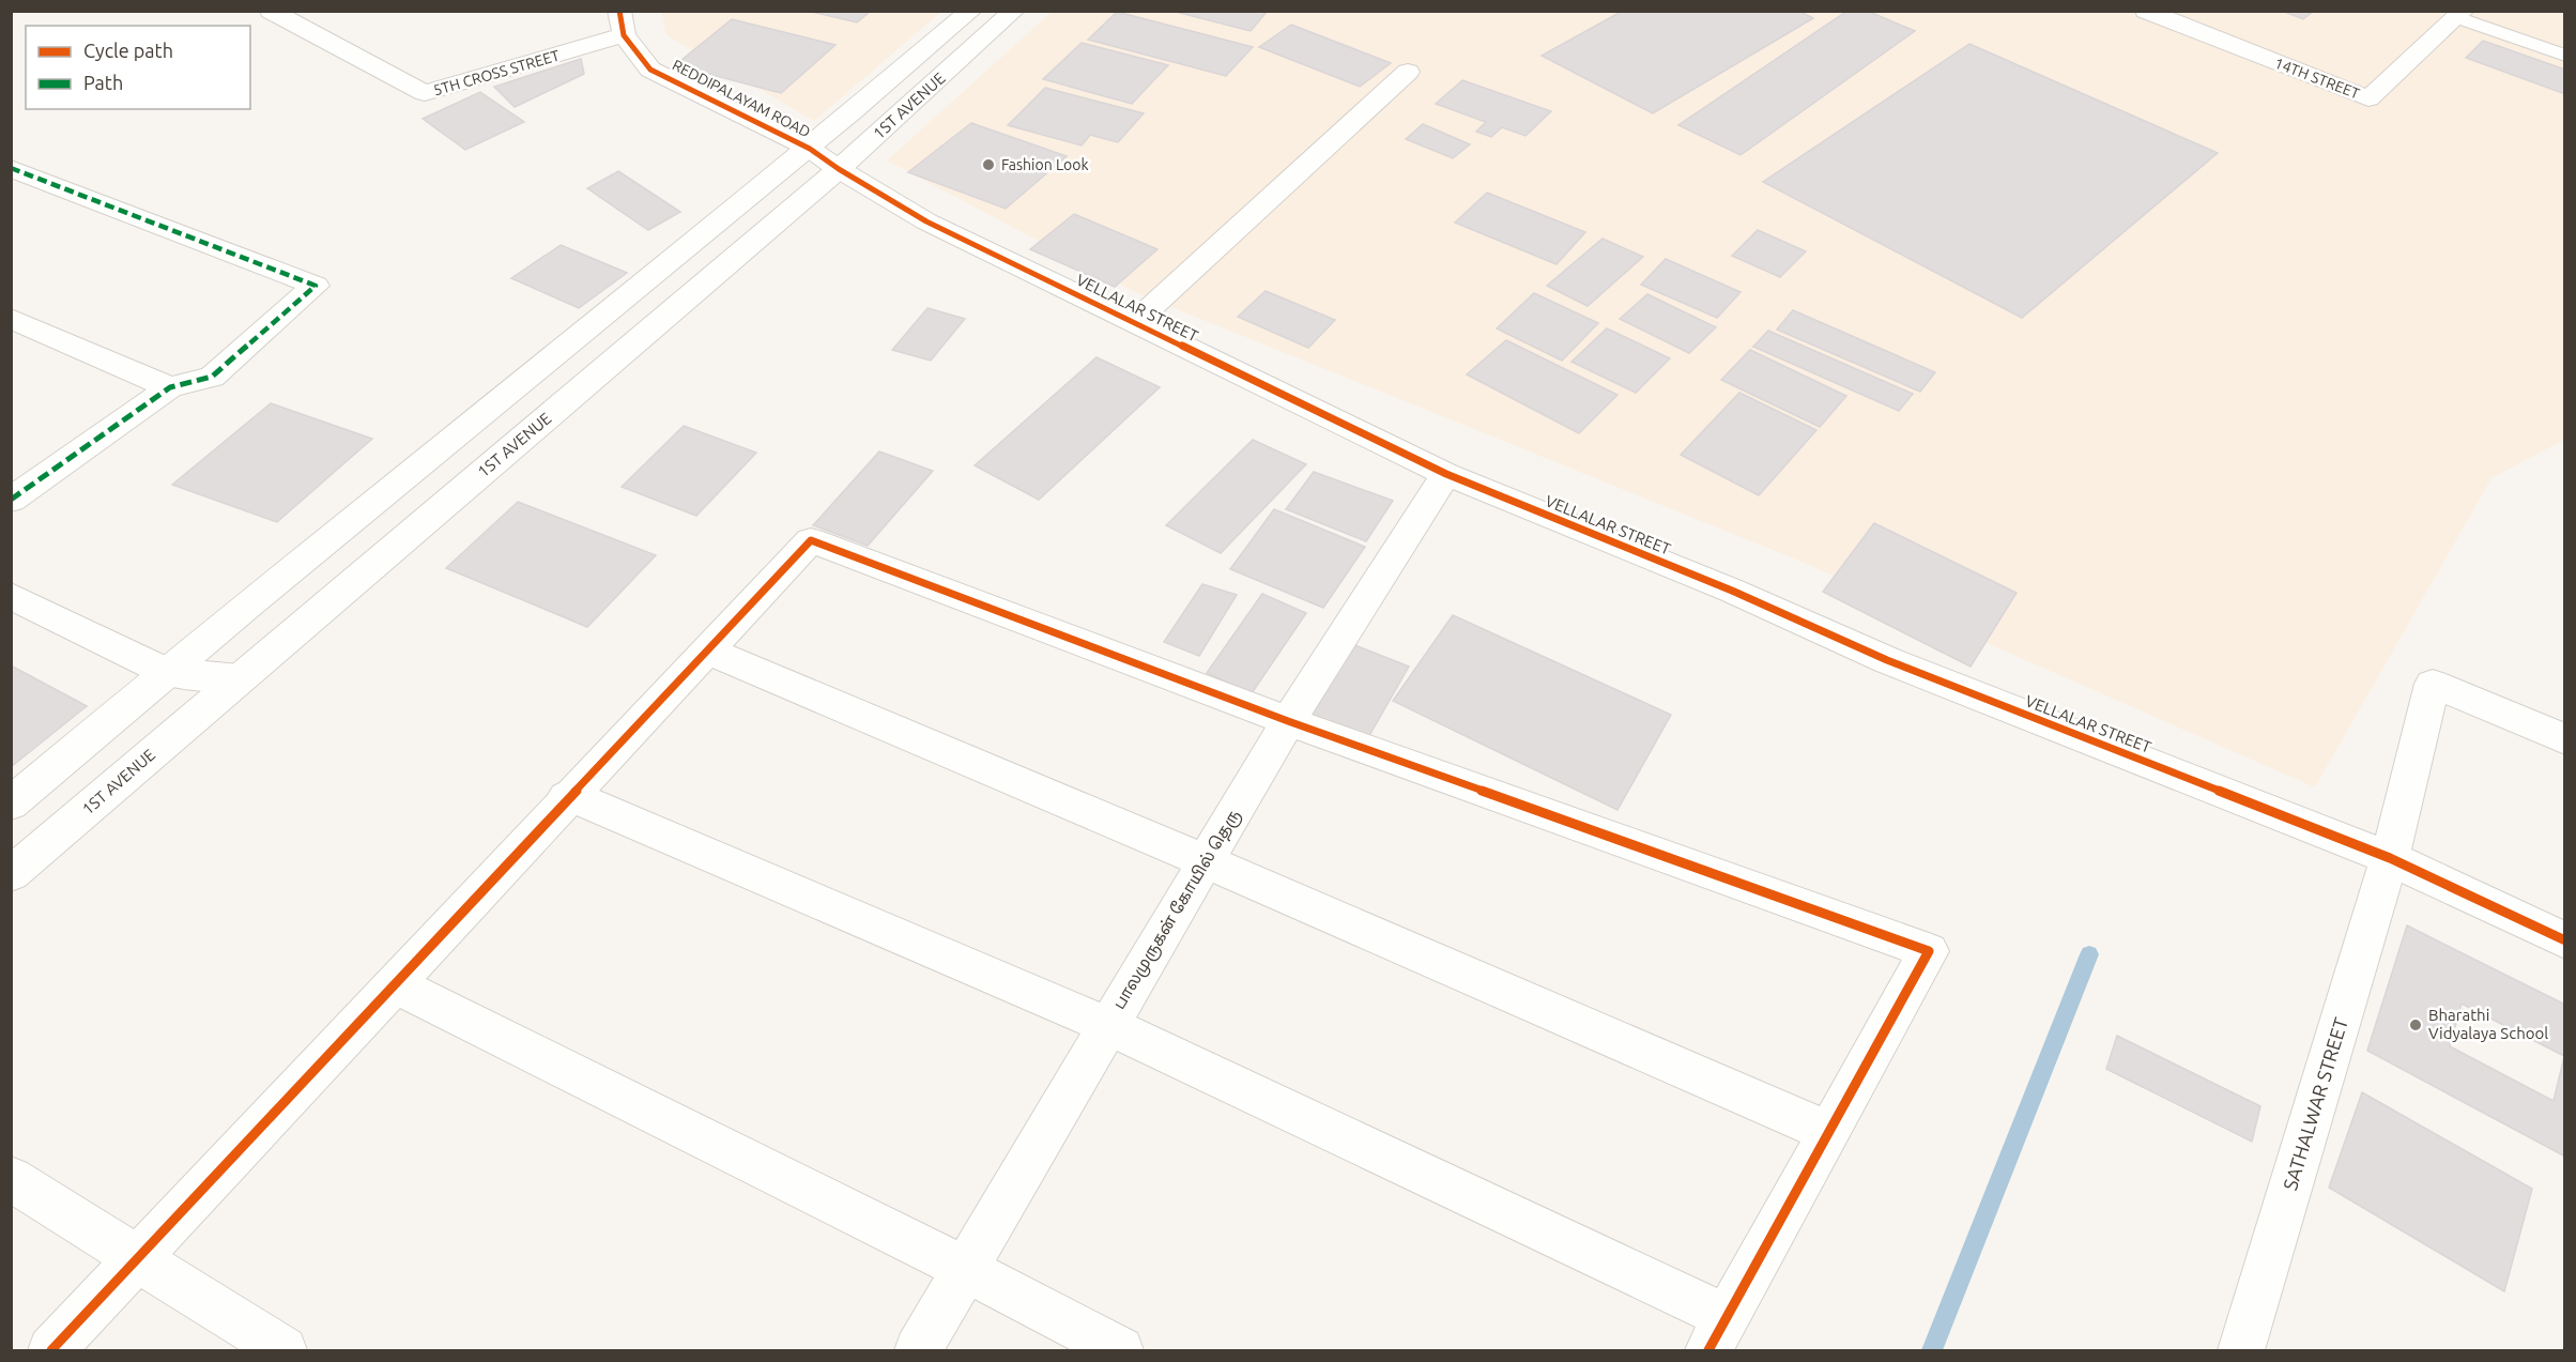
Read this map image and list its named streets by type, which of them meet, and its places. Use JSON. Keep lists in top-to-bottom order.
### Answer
{
  "streets": {
    "street": [
      "5TH CROSS STREET",
      "14TH STREET",
      "REDDIPALAYAM ROAD",
      "1ST AVENUE",
      "VELLALAR STREET",
      "பாலமுருகன் கோயில் தெரு",
      "SATHALWAR STREET"
    ]
  },
  "crossings": [
    ["5TH CROSS STREET", "REDDIPALAYAM ROAD"],
    ["REDDIPALAYAM ROAD", "1ST AVENUE"],
    ["REDDIPALAYAM ROAD", "VELLALAR STREET"],
    ["1ST AVENUE", "VELLALAR STREET"],
    ["VELLALAR STREET", "பாலமுருகன் கோயில் தெரு"],
    ["VELLALAR STREET", "SATHALWAR STREET"]
  ],
  "places": ["Fashion Look", "Bharathi Vidyalaya School"],
  "legend": ["Cycle path", "Path"]
}
